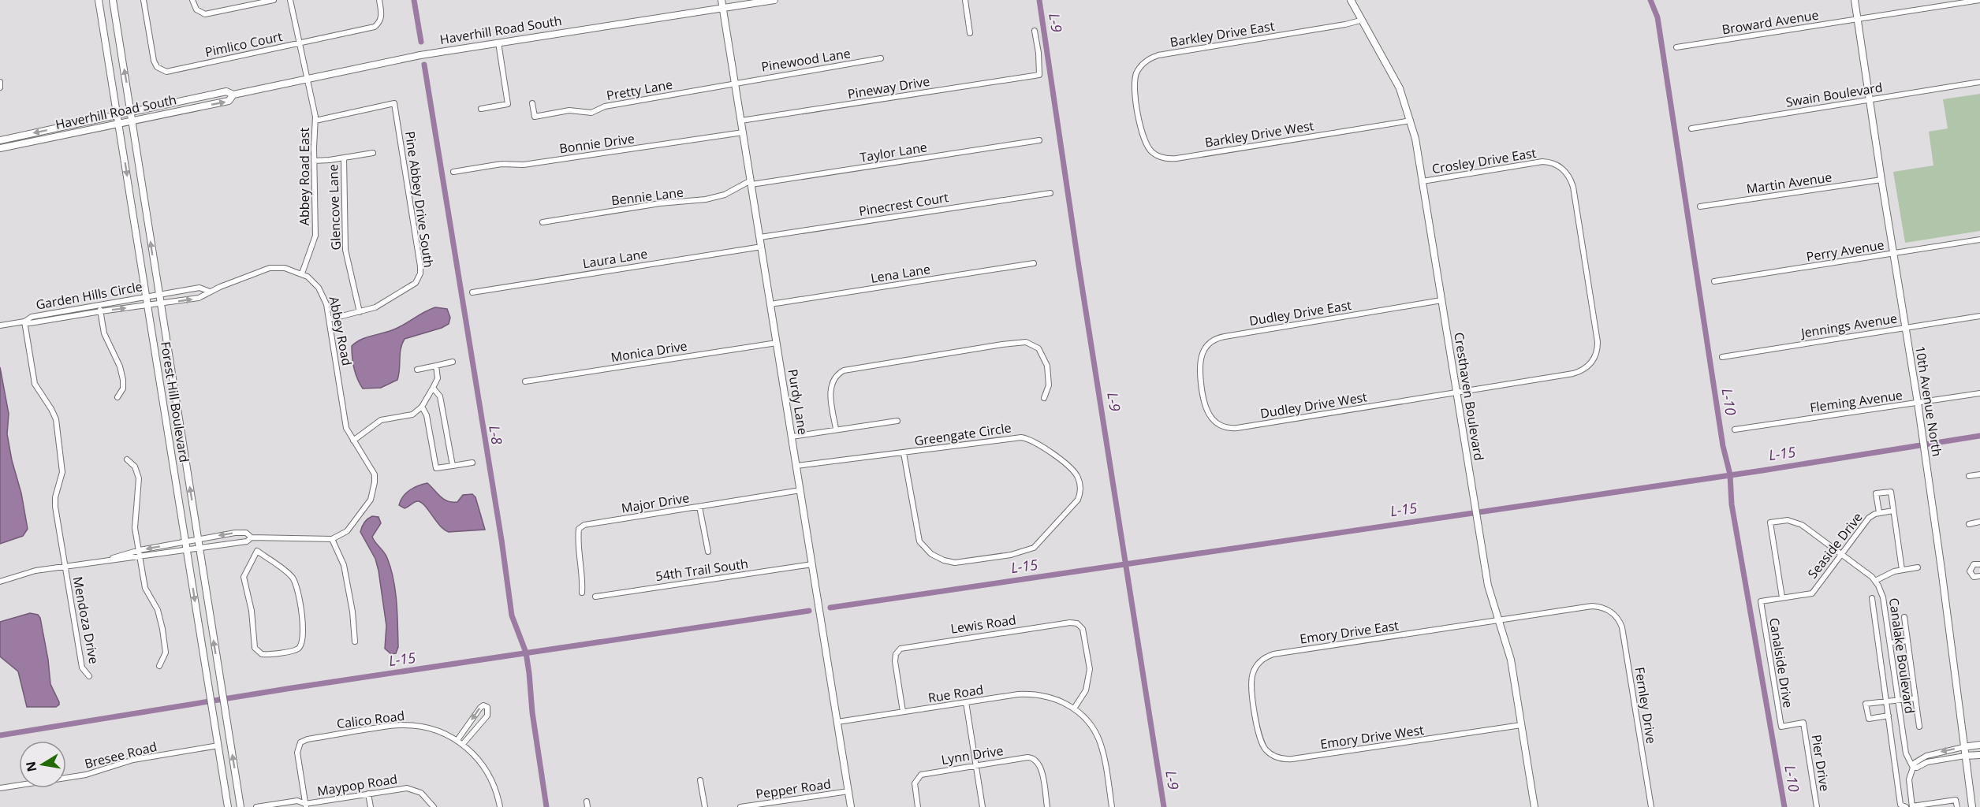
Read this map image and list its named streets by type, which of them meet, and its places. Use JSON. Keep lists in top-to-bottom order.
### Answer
{
  "streets": {
    "street": [
      "Broward Avenue",
      "Haverhill Road South",
      "Barkley Drive East",
      "Pimlico Court",
      "Pinewood Lane",
      "Pineway Drive",
      "Pretty Lane",
      "Swain Boulevard",
      "Barkley Drive West",
      "Bonnie Drive",
      "Taylor Lane",
      "Crosley Drive East",
      "Abbey Road East",
      "Martin Avenue",
      "Bennie Lane",
      "Pine Abbey Drive South",
      "Pinecrest Court",
      "Glencove Lane",
      "Perry Avenue",
      "Laura Lane",
      "Lena Lane",
      "Garden Hills Circle",
      "Dudley Drive East",
      "Jennings Avenue",
      "Abbey Road",
      "Monica Drive",
      "Cresthaven Boulevard",
      "Fleming Avenue",
      "10th Avenue North",
      "Forest Hill Boulevard",
      "Purdy Lane",
      "Dudley Drive West",
      "Greengate Circle",
      "Major Drive",
      "Seaside Drive",
      "54th Trail South",
      "Mendoza Drive",
      "Lewis Road",
      "Emory Drive East",
      "Canalake Boulevard",
      "Canalside Drive",
      "Rue Road",
      "Fernley Drive",
      "Calico Road",
      "Emory Drive West",
      "Bresee Road",
      "Lynn Drive",
      "Pier Drive",
      "Maypop Road",
      "Pepper Road"
    ]
  },
  "crossings": [
    ["Broward Avenue", "10th Avenue North"],
    ["Haverhill Road South", "Abbey Road East"],
    ["Haverhill Road South", "Forest Hill Boulevard"],
    ["Haverhill Road South", "Purdy Lane"],
    ["Barkley Drive East", "Barkley Drive West"],
    ["Barkley Drive East", "Cresthaven Boulevard"],
    ["Pimlico Court", "Abbey Road East"],
    ["Pinewood Lane", "Pretty Lane"],
    ["Pinewood Lane", "Purdy Lane"],
    ["Pineway Drive", "Purdy Lane"],
    ["Pretty Lane", "Purdy Lane"],
    ["Swain Boulevard", "10th Avenue North"],
    ["Barkley Drive West", "Cresthaven Boulevard"],
    ["Bonnie Drive", "Purdy Lane"],
    ["Taylor Lane", "Bennie Lane"],
    ["Taylor Lane", "Purdy Lane"],
    ["Crosley Drive East", "Cresthaven Boulevard"],
    ["Crosley Drive East", "Dudley Drive West"],
    ["Abbey Road East", "Pine Abbey Drive South"],
    ["Abbey Road East", "Glencove Lane"],
    ["Abbey Road East", "Abbey Road"],
    ["Martin Avenue", "10th Avenue North"],
    ["Bennie Lane", "Purdy Lane"],
    ["Pine Abbey Drive South", "Glencove Lane"],
    ["Pine Abbey Drive South", "Abbey Road"],
    ["Pinecrest Court", "Purdy Lane"],
    ["Perry Avenue", "10th Avenue North"],
    ["Laura Lane", "Purdy Lane"],
    ["Lena Lane", "Purdy Lane"],
    ["Garden Hills Circle", "Abbey Road"],
    ["Garden Hills Circle", "Forest Hill Boulevard"],
    ["Garden Hills Circle", "Mendoza Drive"],
    ["Dudley Drive East", "Cresthaven Boulevard"],
    ["Dudley Drive East", "Dudley Drive West"],
    ["Jennings Avenue", "10th Avenue North"],
    ["Abbey Road", "Forest Hill Boulevard"],
    ["Monica Drive", "Purdy Lane"],
    ["Cresthaven Boulevard", "Dudley Drive West"],
    ["Cresthaven Boulevard", "Emory Drive East"],
    ["Cresthaven Boulevard", "Emory Drive West"],
    ["Fleming Avenue", "10th Avenue North"],
    ["Forest Hill Boulevard", "Bresee Road"],
    ["Purdy Lane", "Greengate Circle"],
    ["Purdy Lane", "Major Drive"],
    ["Purdy Lane", "54th Trail South"],
    ["Purdy Lane", "Rue Road"],
    ["Purdy Lane", "Pepper Road"],
    ["Seaside Drive", "Canalake Boulevard"],
    ["Seaside Drive", "Canalside Drive"],
    ["Lewis Road", "Rue Road"],
    ["Emory Drive East", "Fernley Drive"],
    ["Emory Drive East", "Emory Drive West"],
    ["Canalake Boulevard", "Canalside Drive"],
    ["Canalside Drive", "Pier Drive"],
    ["Calico Road", "Maypop Road"]
  ],
  "water": [
    "L-9",
    "L-10",
    "L-8",
    "L-15"
  ],
  "north": "left"
}
